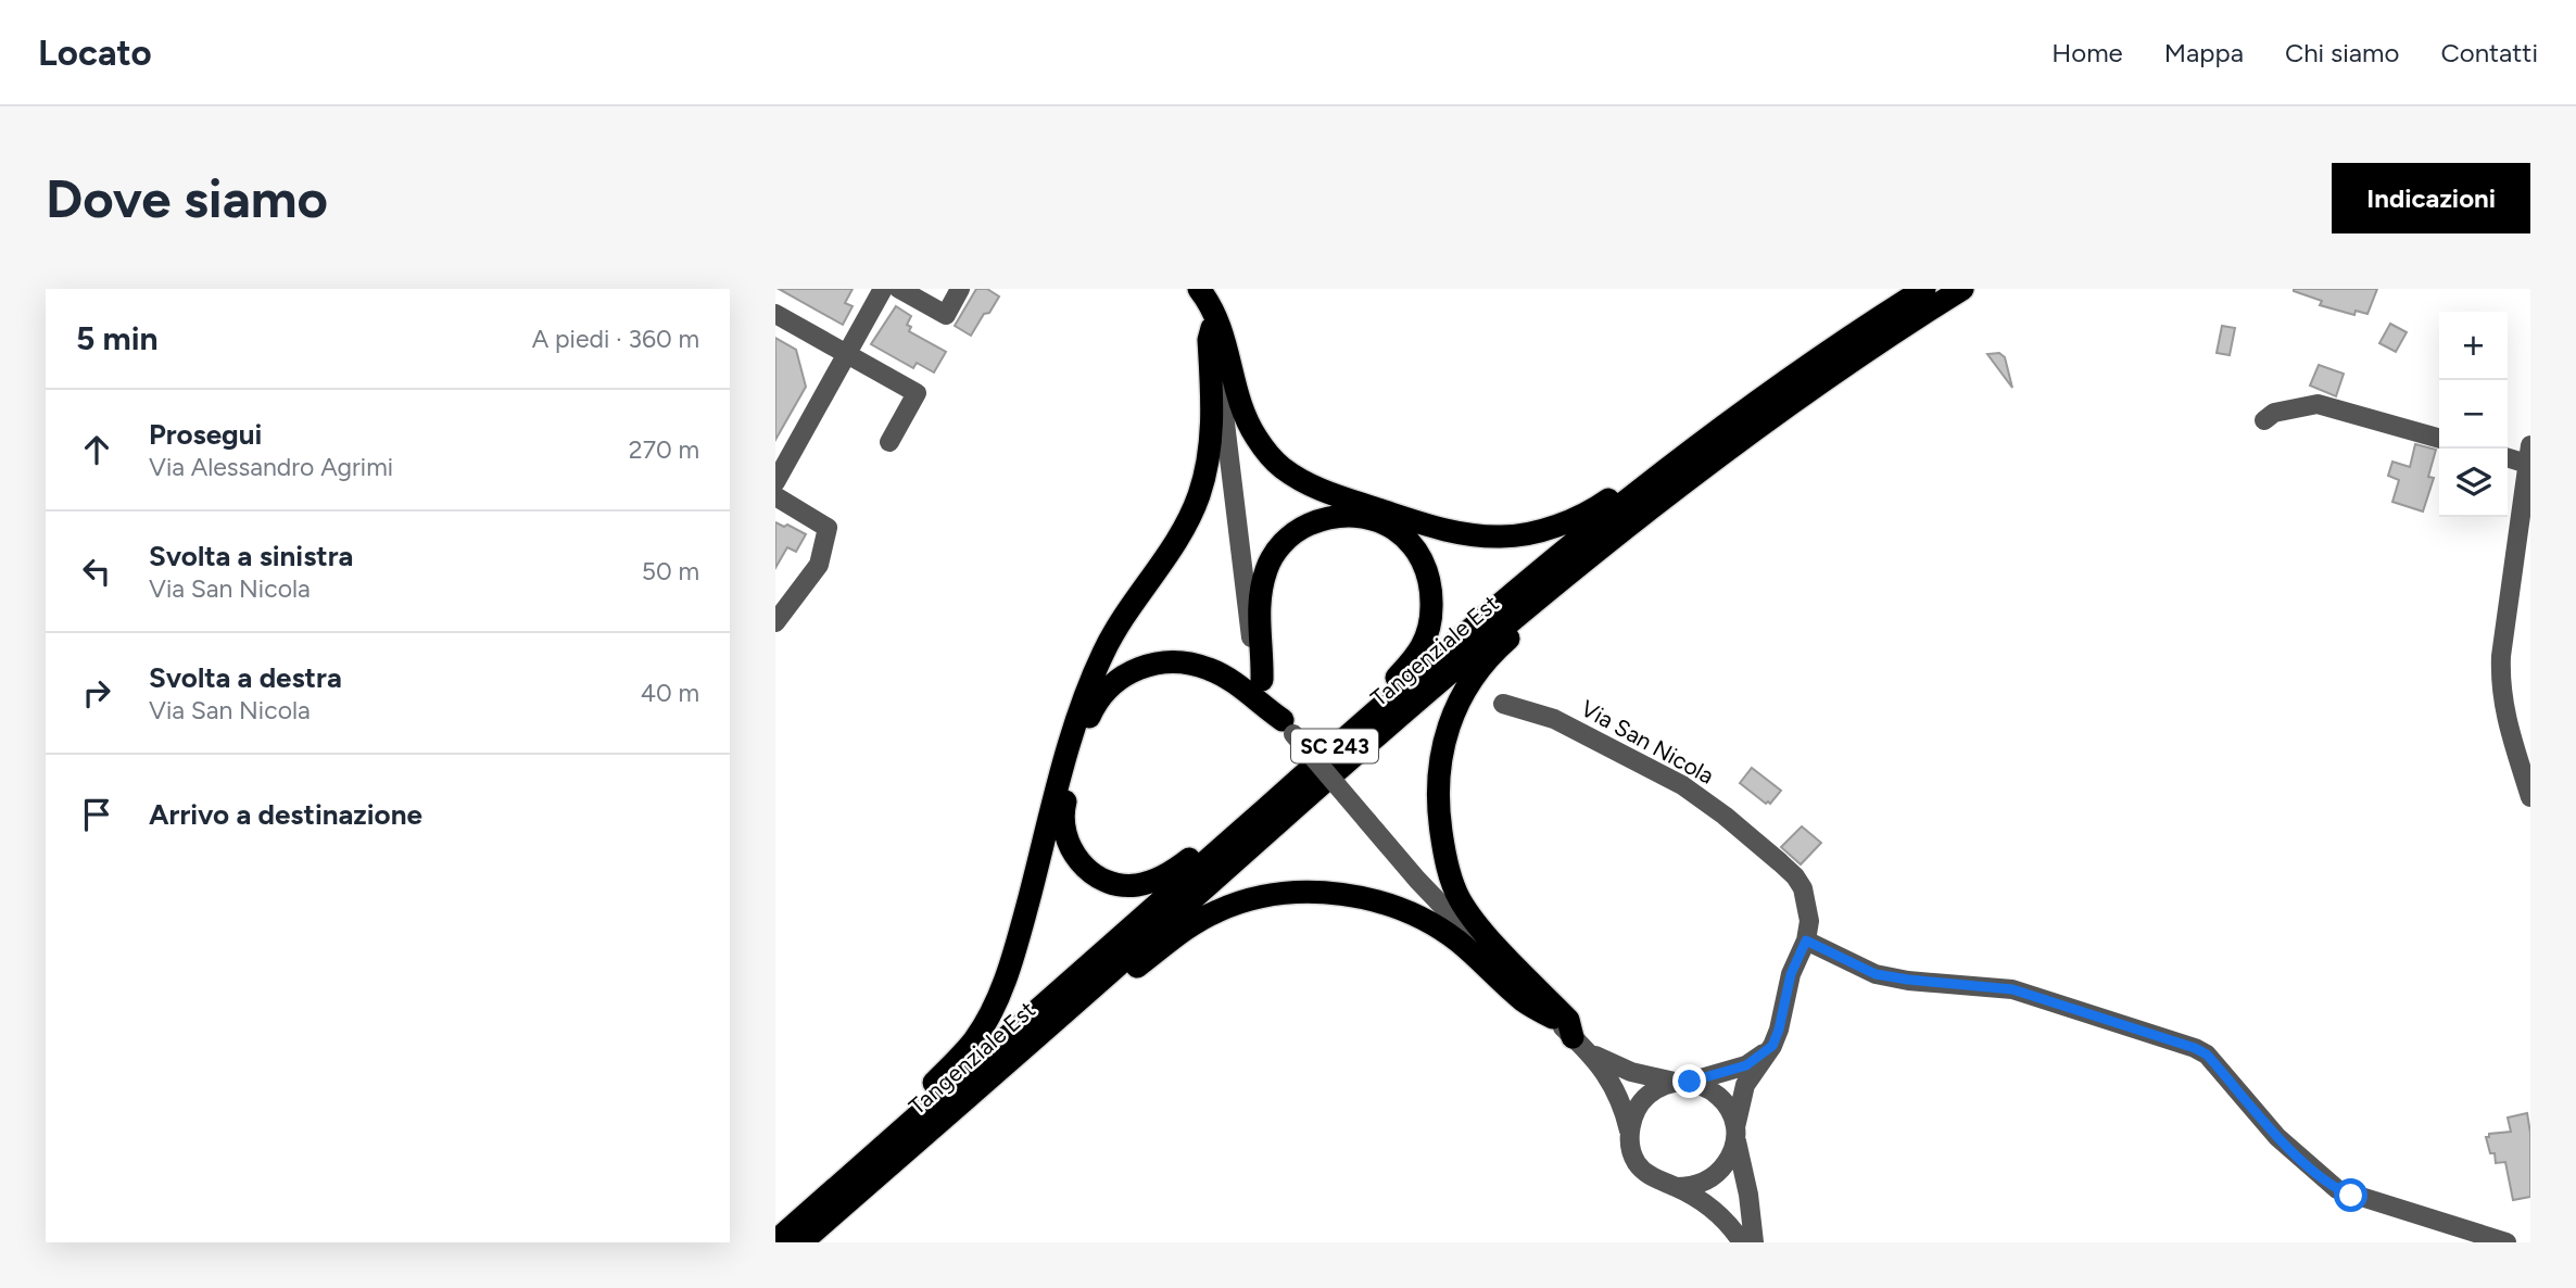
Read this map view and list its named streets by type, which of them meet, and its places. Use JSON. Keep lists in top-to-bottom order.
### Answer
{
  "streets": {
    "highway": ["Tangenziale Est", "SC 243"],
    "street": ["Via San Nicola"]
  },
  "page": {
    "header": "Locato",
    "nav": [
      "Home",
      "Mappa",
      "Chi siamo",
      "Contatti"
    ],
    "buttons": "Indicazioni",
    "title": "Dove siamo",
    "heading": ["5 min", "A piedi · 360 m"],
    "map_buttons": ["+", "−"],
    "list": [
      ["Prosegui", "Via Alessandro Agrimi", "270 m"],
      ["Svolta a sinistra", "Via San Nicola", "50 m"],
      ["Svolta a destra", "Via San Nicola", "40 m"],
      "Arrivo a destinazione"
    ]
  }
}
